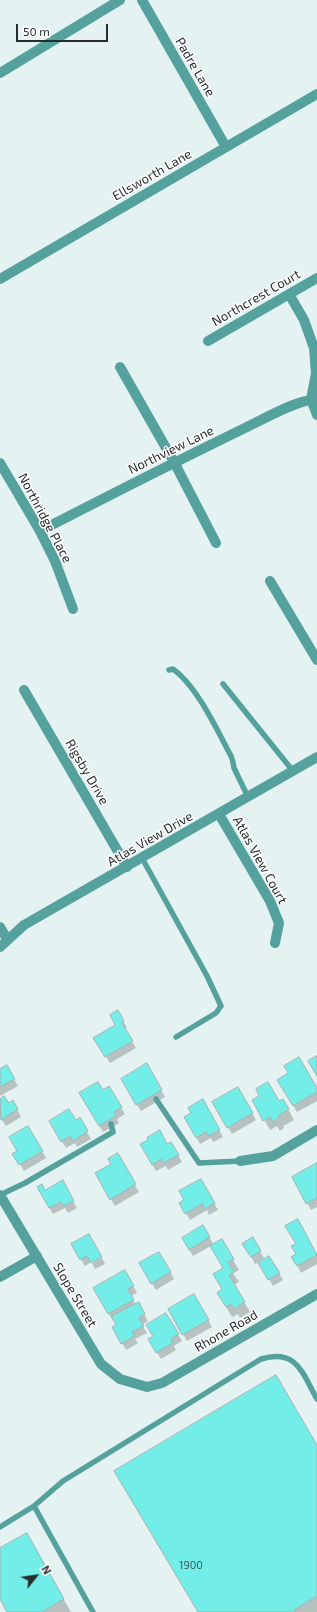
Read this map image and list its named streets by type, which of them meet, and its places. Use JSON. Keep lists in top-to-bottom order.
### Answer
{
  "streets": {
    "street": [
      "Padre Lane",
      "Ellsworth Lane",
      "Northcrest Court",
      "Northview Lane",
      "Northridge Place",
      "Rigsby Drive",
      "Atlas View Drive",
      "Atlas View Court",
      "Slope Street",
      "Rhone Road"
    ]
  },
  "crossings": [
    ["Padre Lane", "Ellsworth Lane"],
    ["Northview Lane", "Northridge Place"],
    ["Rigsby Drive", "Atlas View Drive"],
    ["Atlas View Drive", "Atlas View Court"],
    ["Slope Street", "Rhone Road"]
  ],
  "house_numbers": ["1900"],
  "scale_bar": "50 m",
  "north": "top right"
}
